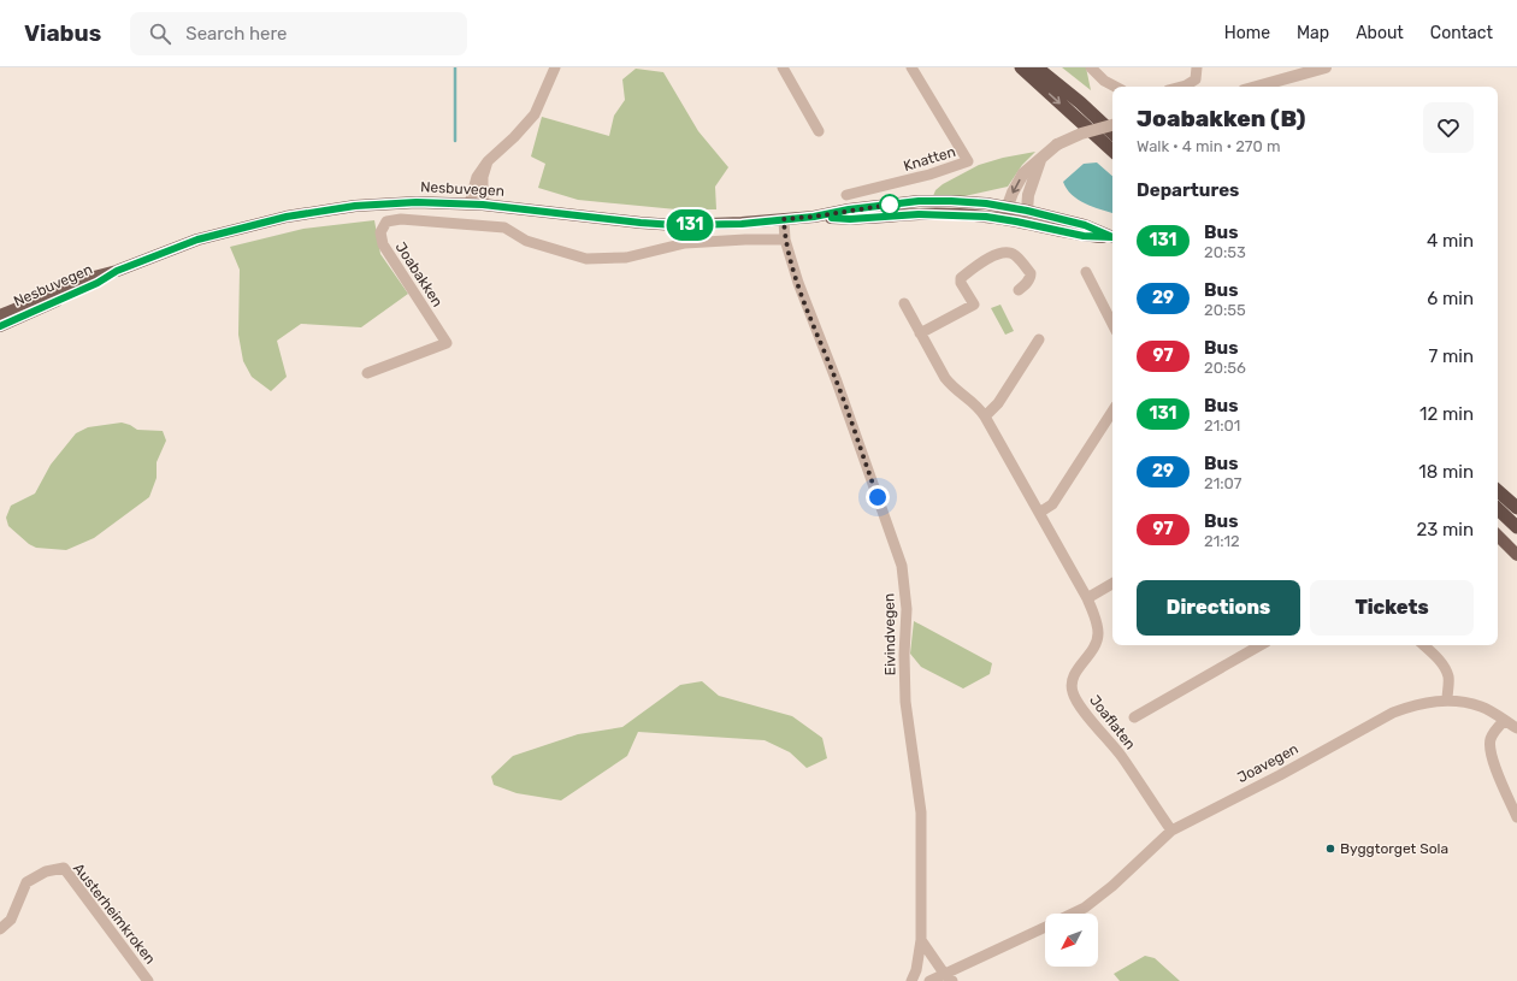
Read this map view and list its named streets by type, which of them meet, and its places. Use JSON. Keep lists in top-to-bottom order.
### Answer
{
  "streets": {
    "main road": ["Nesbuvegen"],
    "street": [
      "Knatten",
      "Joabakken",
      "Eivindvegen",
      "Joaflaten",
      "Joavegen",
      "Austerheimkroken"
    ]
  },
  "crossings": [
    ["Knatten", "Nesbuvegen"],
    ["Nesbuvegen", "Eivindvegen"],
    ["Joabakken", "Eivindvegen"],
    ["Joaflaten", "Joavegen"]
  ],
  "places": ["Byggtorget Sola"],
  "lines": ["bus line 131"],
  "north": "bottom left",
  "page": {
    "header": "Viabus",
    "search": "Search here",
    "nav": [
      "Home",
      "Map",
      "About",
      "Contact"
    ],
    "on_map": "131",
    "heading": [
      ["Joabakken (B)", "Walk · 4 min · 270 m"],
      "Departures"
    ],
    "list": [
      {
        "mark": "131",
        "name": "Bus",
        "note": "20:53",
        "value": "4 min"
      },
      {
        "mark": "29",
        "name": "Bus",
        "note": "20:55",
        "value": "6 min"
      },
      {
        "mark": "97",
        "name": "Bus",
        "note": "20:56",
        "value": "7 min"
      },
      {
        "mark": "131",
        "name": "Bus",
        "note": "21:01",
        "value": "12 min"
      },
      {
        "mark": "29",
        "name": "Bus",
        "note": "21:07",
        "value": "18 min"
      },
      {
        "mark": "97",
        "name": "Bus",
        "note": "21:12",
        "value": "23 min"
      }
    ],
    "buttons": ["Directions", "Tickets"]
  }
}
